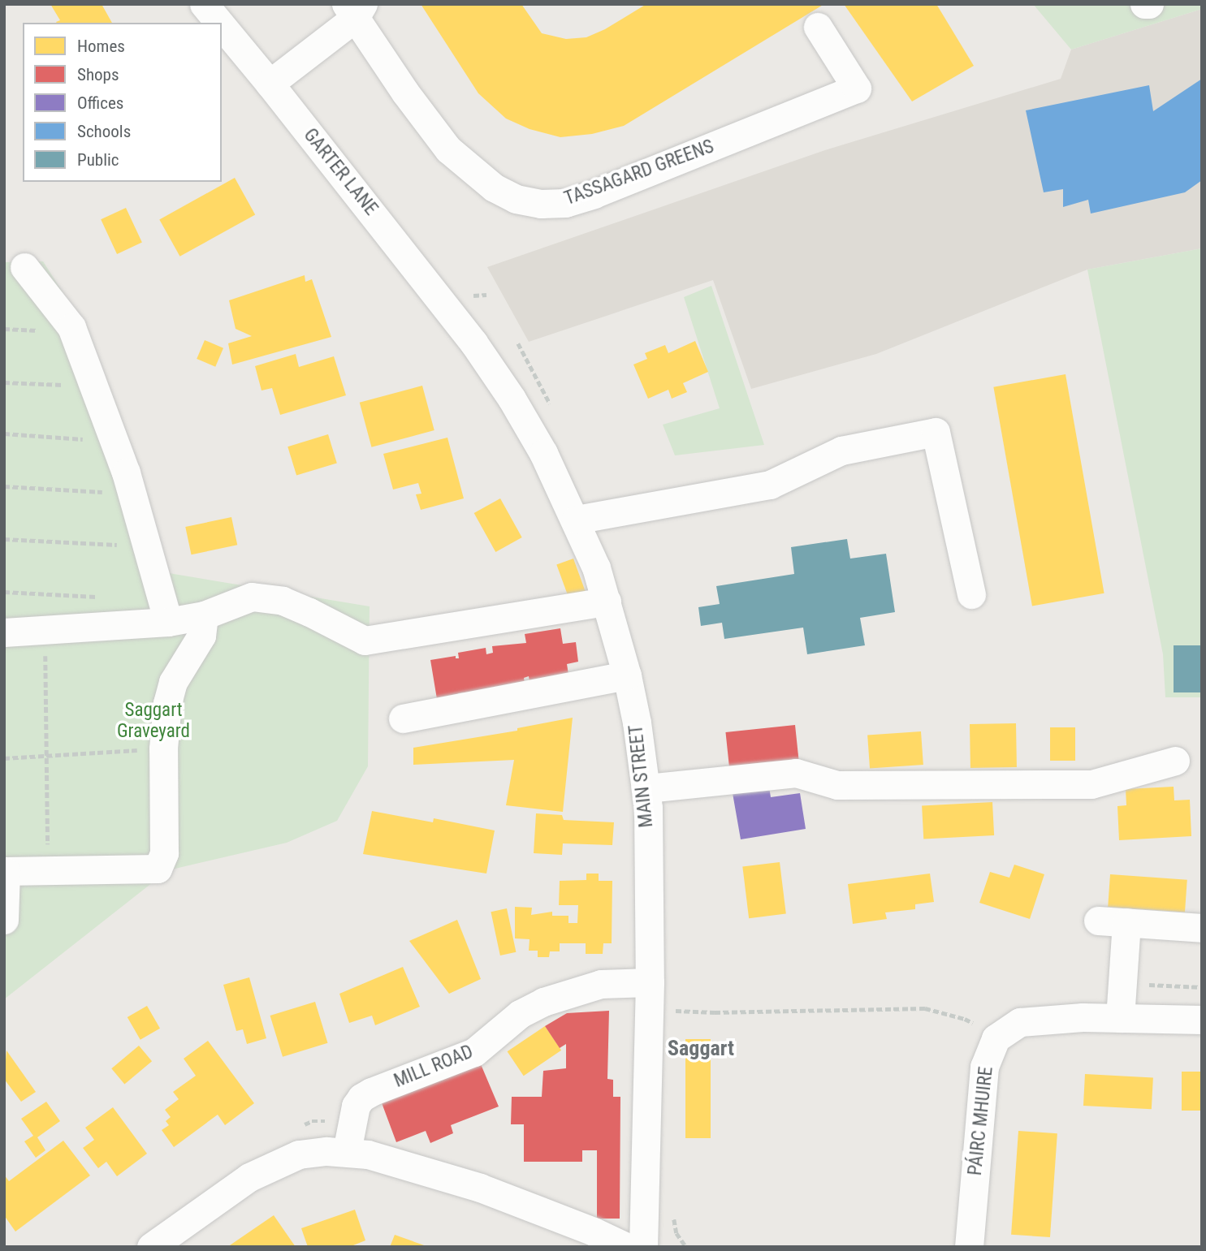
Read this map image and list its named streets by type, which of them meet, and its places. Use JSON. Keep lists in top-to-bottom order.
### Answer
{
  "streets": {
    "street": [
      "GARTER LANE",
      "TASSAGARD GREENS",
      "MAIN STREET",
      "MILL ROAD",
      "PÁIRC MHUIRE"
    ]
  },
  "crossings": [
    ["GARTER LANE", "TASSAGARD GREENS"],
    ["GARTER LANE", "MAIN STREET"],
    ["MAIN STREET", "MILL ROAD"]
  ],
  "districts": ["Saggart"],
  "parks": ["Saggart Graveyard"],
  "legend": [
    "Homes",
    "Shops",
    "Offices",
    "Schools",
    "Public"
  ]
}
